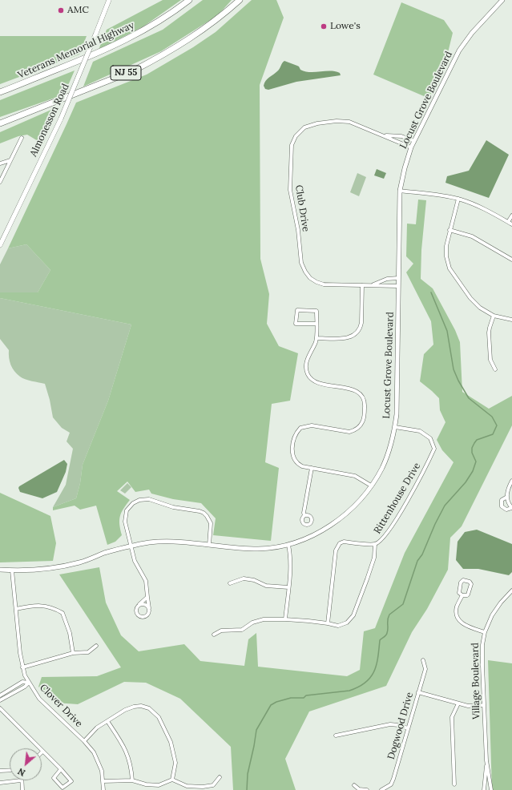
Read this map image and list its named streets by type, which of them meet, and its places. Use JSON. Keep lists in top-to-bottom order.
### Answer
{
  "streets": {
    "highway": ["Veterans Memorial Highway", "NJ 55"],
    "main road": ["Almonesson Road"],
    "street": [
      "Locust Grove Boulevard",
      "Club Drive",
      "Rittenhouse Drive",
      "Village Boulevard",
      "Clover Drive",
      "Dogwood Drive"
    ]
  },
  "crossings": [
    ["Locust Grove Boulevard", "Club Drive"],
    ["Locust Grove Boulevard", "Rittenhouse Drive"],
    ["Locust Grove Boulevard", "Clover Drive"]
  ],
  "places": ["AMC", "Lowe's"],
  "north": "bottom left"
}
